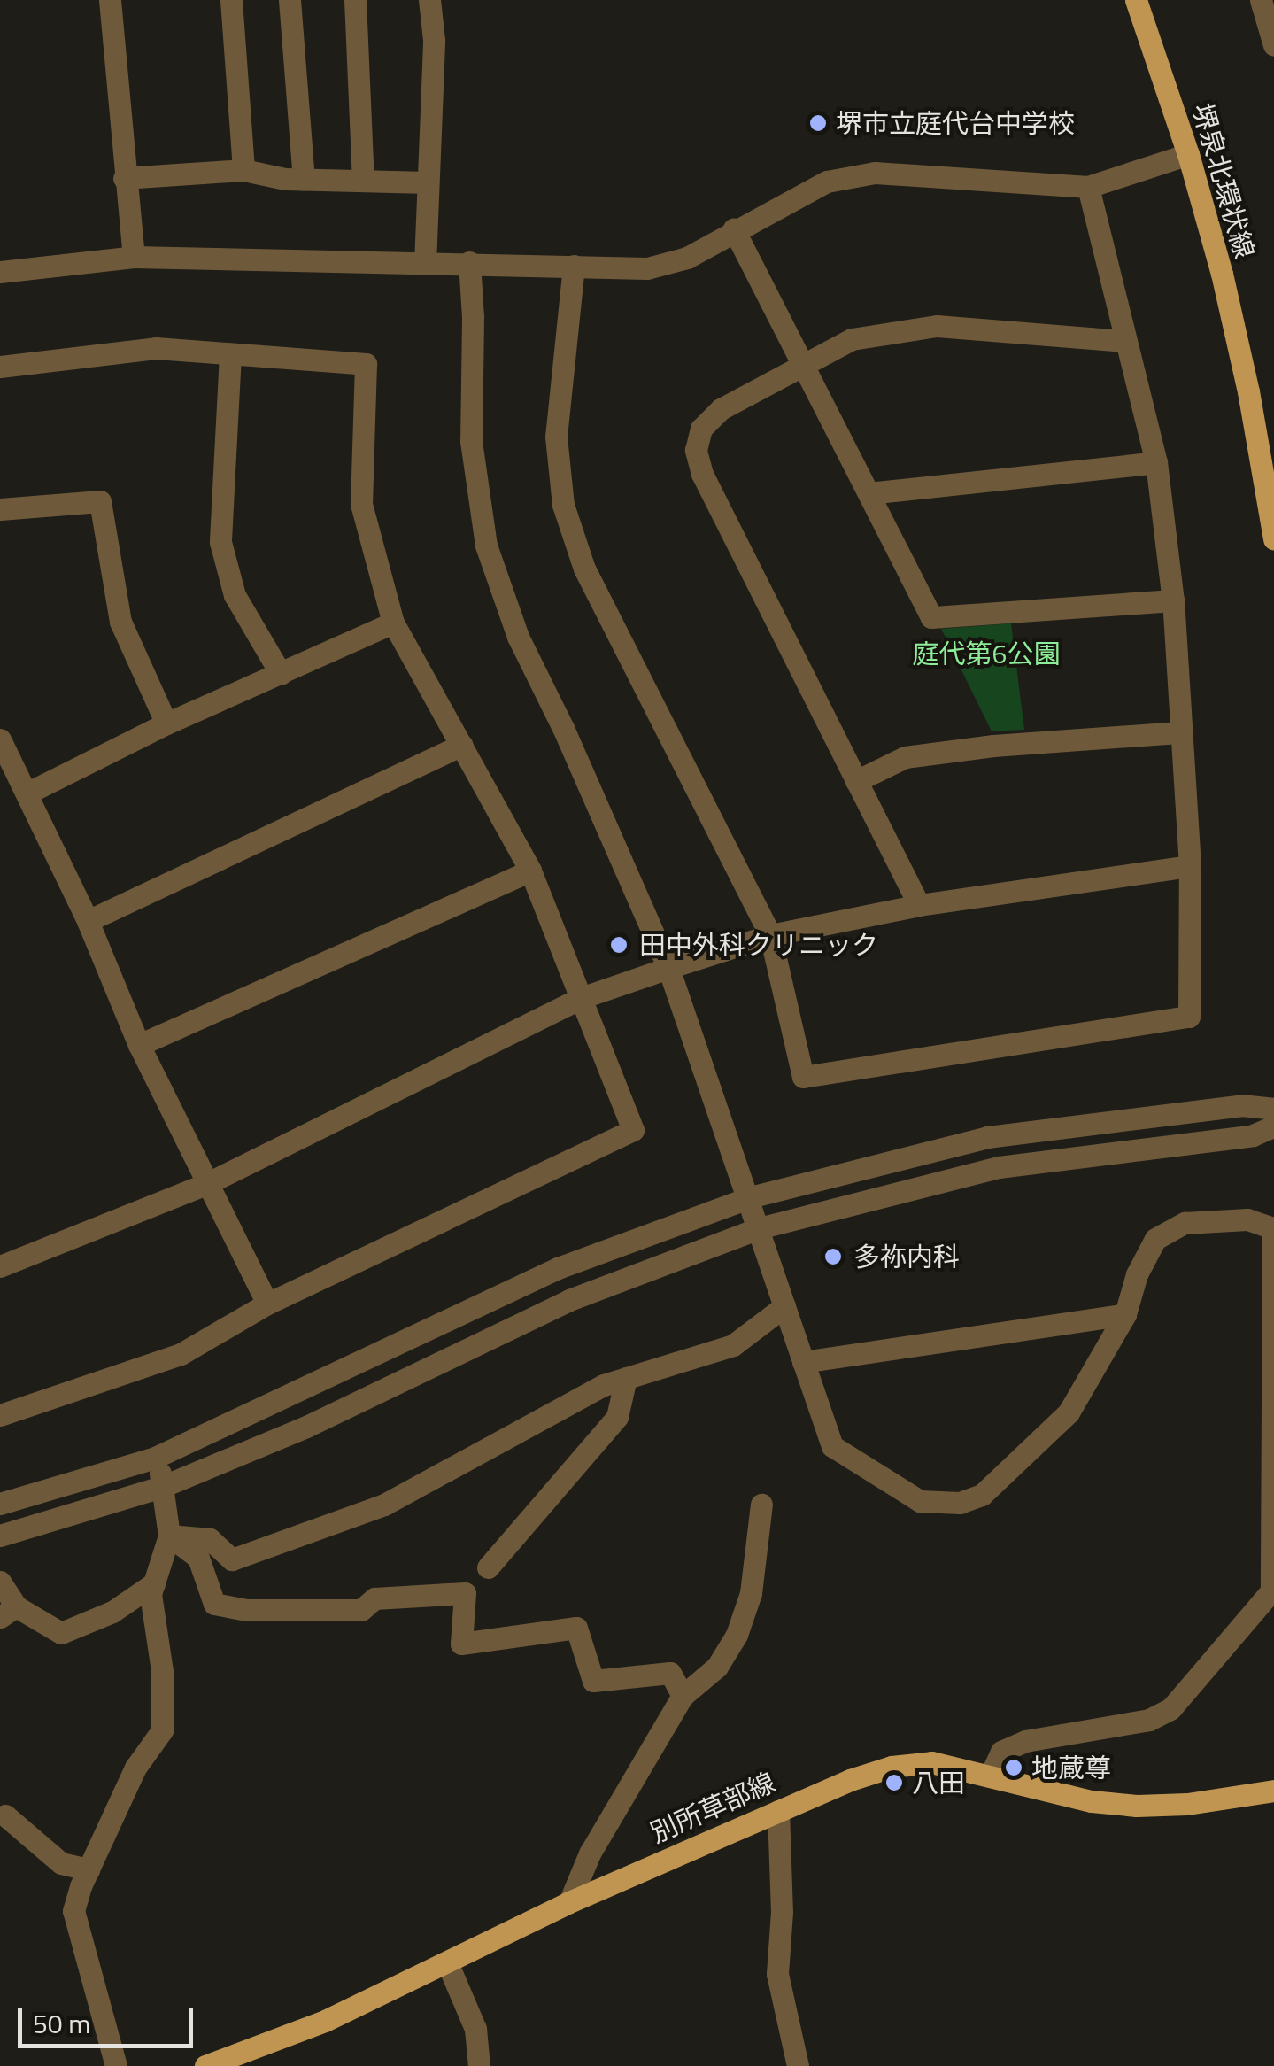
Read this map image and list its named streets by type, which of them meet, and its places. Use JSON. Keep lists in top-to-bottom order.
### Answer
{
  "streets": {
    "main road": ["堺泉北環状線", "別所草部線"]
  },
  "parks": ["庭代第6公園"],
  "places": [
    "堺市立庭代台中学校",
    "田中外科クリニック",
    "多祢内科",
    "地蔵尊",
    "八田"
  ],
  "scale_bar": "50 m"
}
